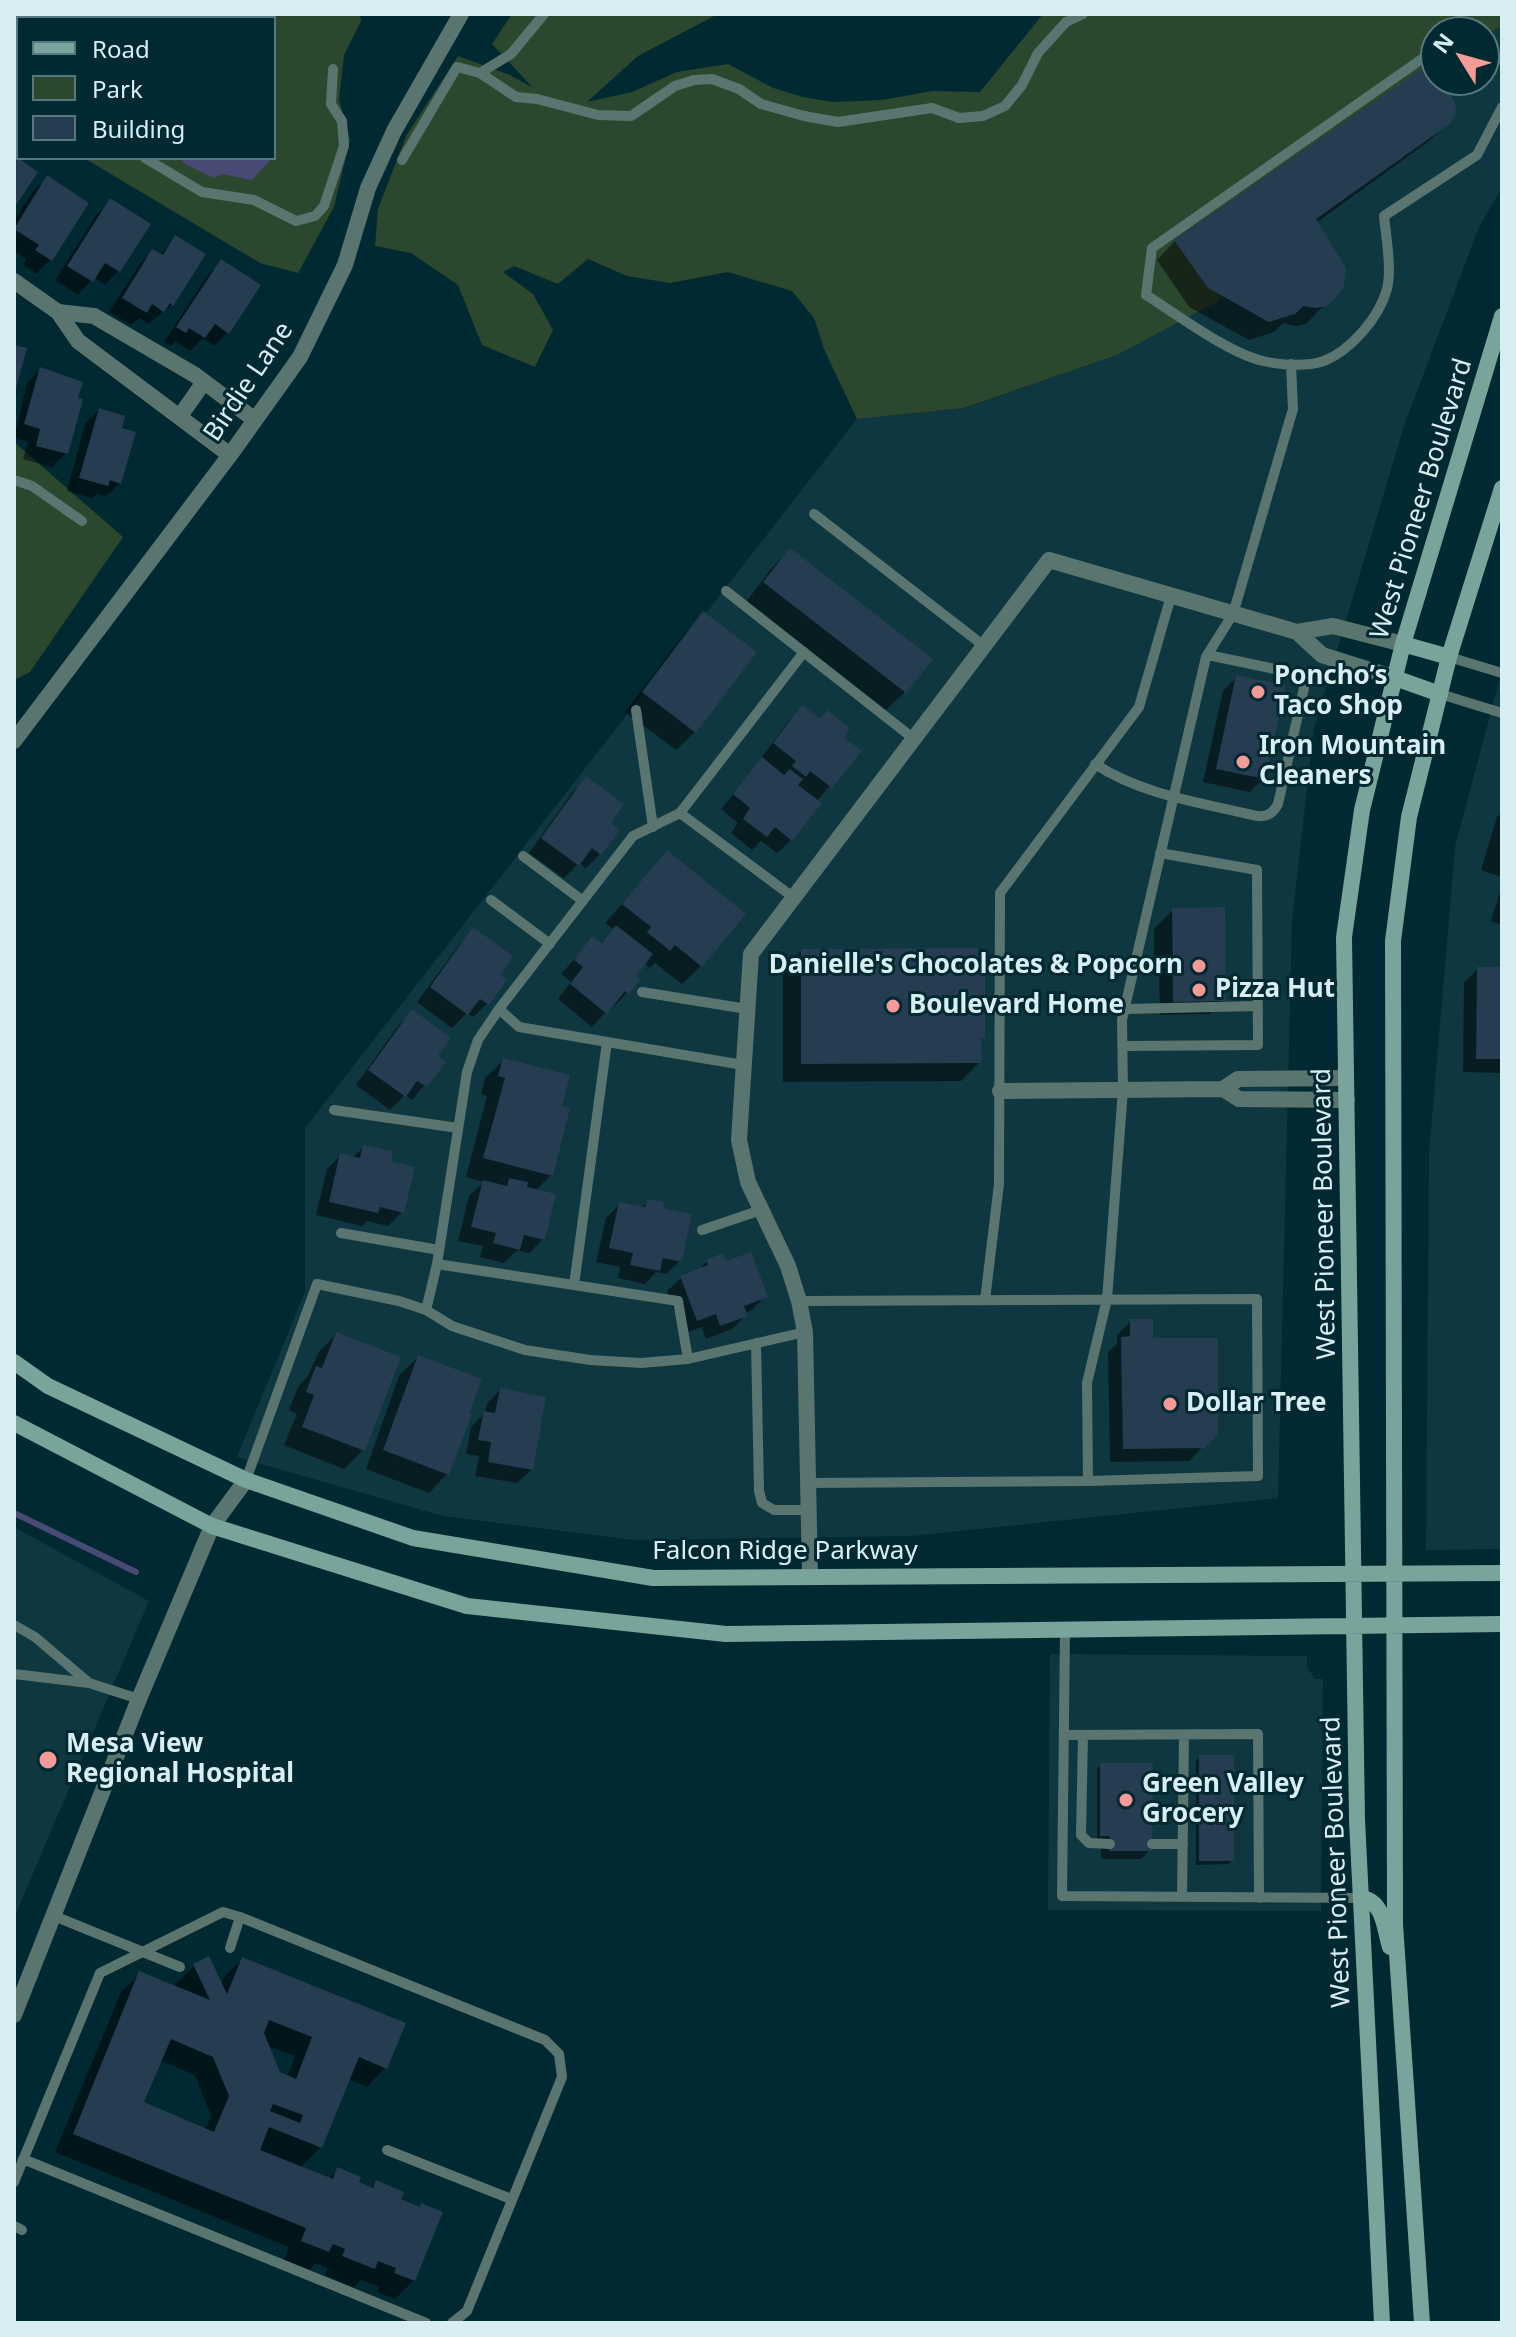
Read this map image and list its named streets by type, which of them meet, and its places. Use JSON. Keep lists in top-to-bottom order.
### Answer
{
  "streets": {
    "main road": ["West Pioneer Boulevard", "Falcon Ridge Parkway"],
    "street": ["Birdie Lane"]
  },
  "crossings": [
    ["West Pioneer Boulevard", "Falcon Ridge Parkway"]
  ],
  "places": [
    "Poncho’s Taco Shop",
    "Iron Mountain Cleaners",
    "Danielle's Chocolates & Popcorn",
    "Pizza Hut",
    "Boulevard Home",
    "Dollar Tree",
    "Mesa View Regional Hospital",
    "Green Valley Grocery"
  ],
  "legend": ["Road", "Park", "Building"],
  "north": "top left"
}
